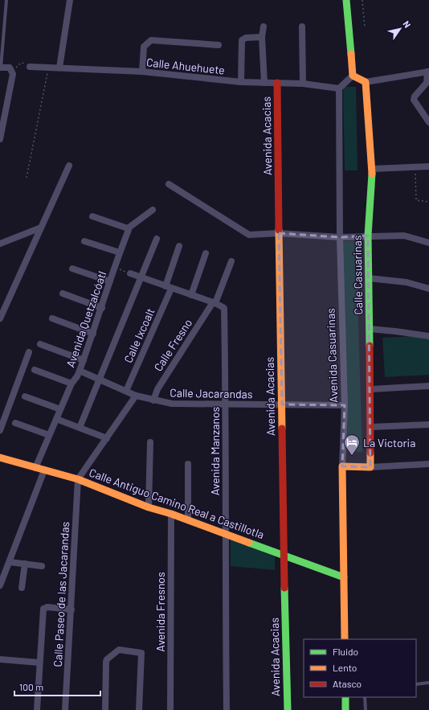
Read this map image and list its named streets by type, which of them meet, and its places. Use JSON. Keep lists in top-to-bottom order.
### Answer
{
  "streets": {
    "street": [
      "Calle Ahuehuete",
      "Avenida Acacias",
      "Calle Casuarinas",
      "Avenida Quetzalcóatl",
      "Calle Ixcoalt",
      "Calle Fresno",
      "Avenida Casuarinas",
      "Calle Jacarandas",
      "Avenida Manzanos",
      "Calle Antiguo Camino Real a Castillotla",
      "Calle Paseo de las Jacarandas",
      "Avenida Fresnos"
    ]
  },
  "crossings": [
    ["Calle Ahuehuete", "Avenida Acacias"],
    ["Calle Ahuehuete", "Avenida Casuarinas"],
    ["Avenida Acacias", "Calle Jacarandas"],
    ["Avenida Acacias", "Calle Antiguo Camino Real a Castillotla"],
    ["Avenida Quetzalcóatl", "Calle Jacarandas"],
    ["Avenida Quetzalcóatl", "Calle Antiguo Camino Real a Castillotla"],
    ["Calle Ixcoalt", "Calle Jacarandas"],
    ["Calle Fresno", "Calle Jacarandas"],
    ["Calle Fresno", "Avenida Manzanos"],
    ["Avenida Casuarinas", "Calle Jacarandas"],
    ["Avenida Casuarinas", "Calle Antiguo Camino Real a Castillotla"],
    ["Calle Jacarandas", "Avenida Manzanos"],
    ["Avenida Manzanos", "Calle Antiguo Camino Real a Castillotla"],
    ["Calle Antiguo Camino Real a Castillotla", "Calle Paseo de las Jacarandas"],
    ["Calle Antiguo Camino Real a Castillotla", "Avenida Fresnos"]
  ],
  "places": {
    "hotel": ["La Victoria"]
  },
  "legend": ["Fluido", "Lento", "Atasco"],
  "scale_bar": "100 m",
  "north": "top right"
}
